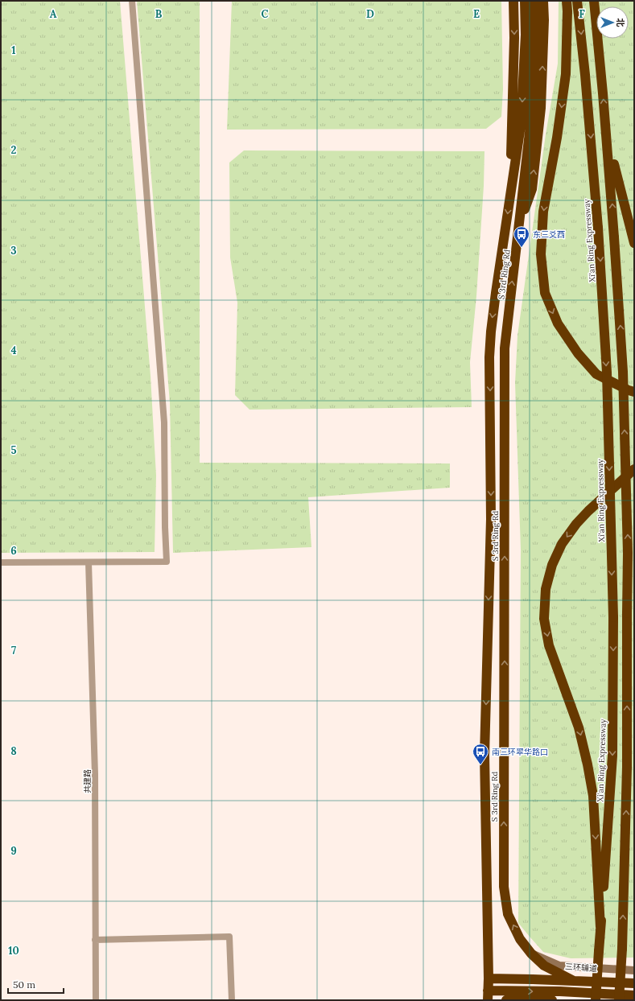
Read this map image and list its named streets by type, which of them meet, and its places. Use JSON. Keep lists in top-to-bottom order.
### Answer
{
  "streets": {
    "highway": ["Xi'an Ring Expressway", "S 3rd Ring Rd"],
    "street": ["共建路", "三环辅道"]
  },
  "crossings": [
    ["S 3rd Ring Rd", "三环辅道"]
  ],
  "places": {
    "bus stop": ["东三爻西", "南三环翠华路口"]
  },
  "scale_bar": "50 m",
  "north": "right",
  "grid": {
    "columns": [
      "A",
      "B",
      "C",
      "D",
      "E",
      "F"
    ],
    "rows": [
      "1",
      "2",
      "3",
      "4",
      "5",
      "6",
      "7",
      "8",
      "9",
      "10"
    ]
  }
}
